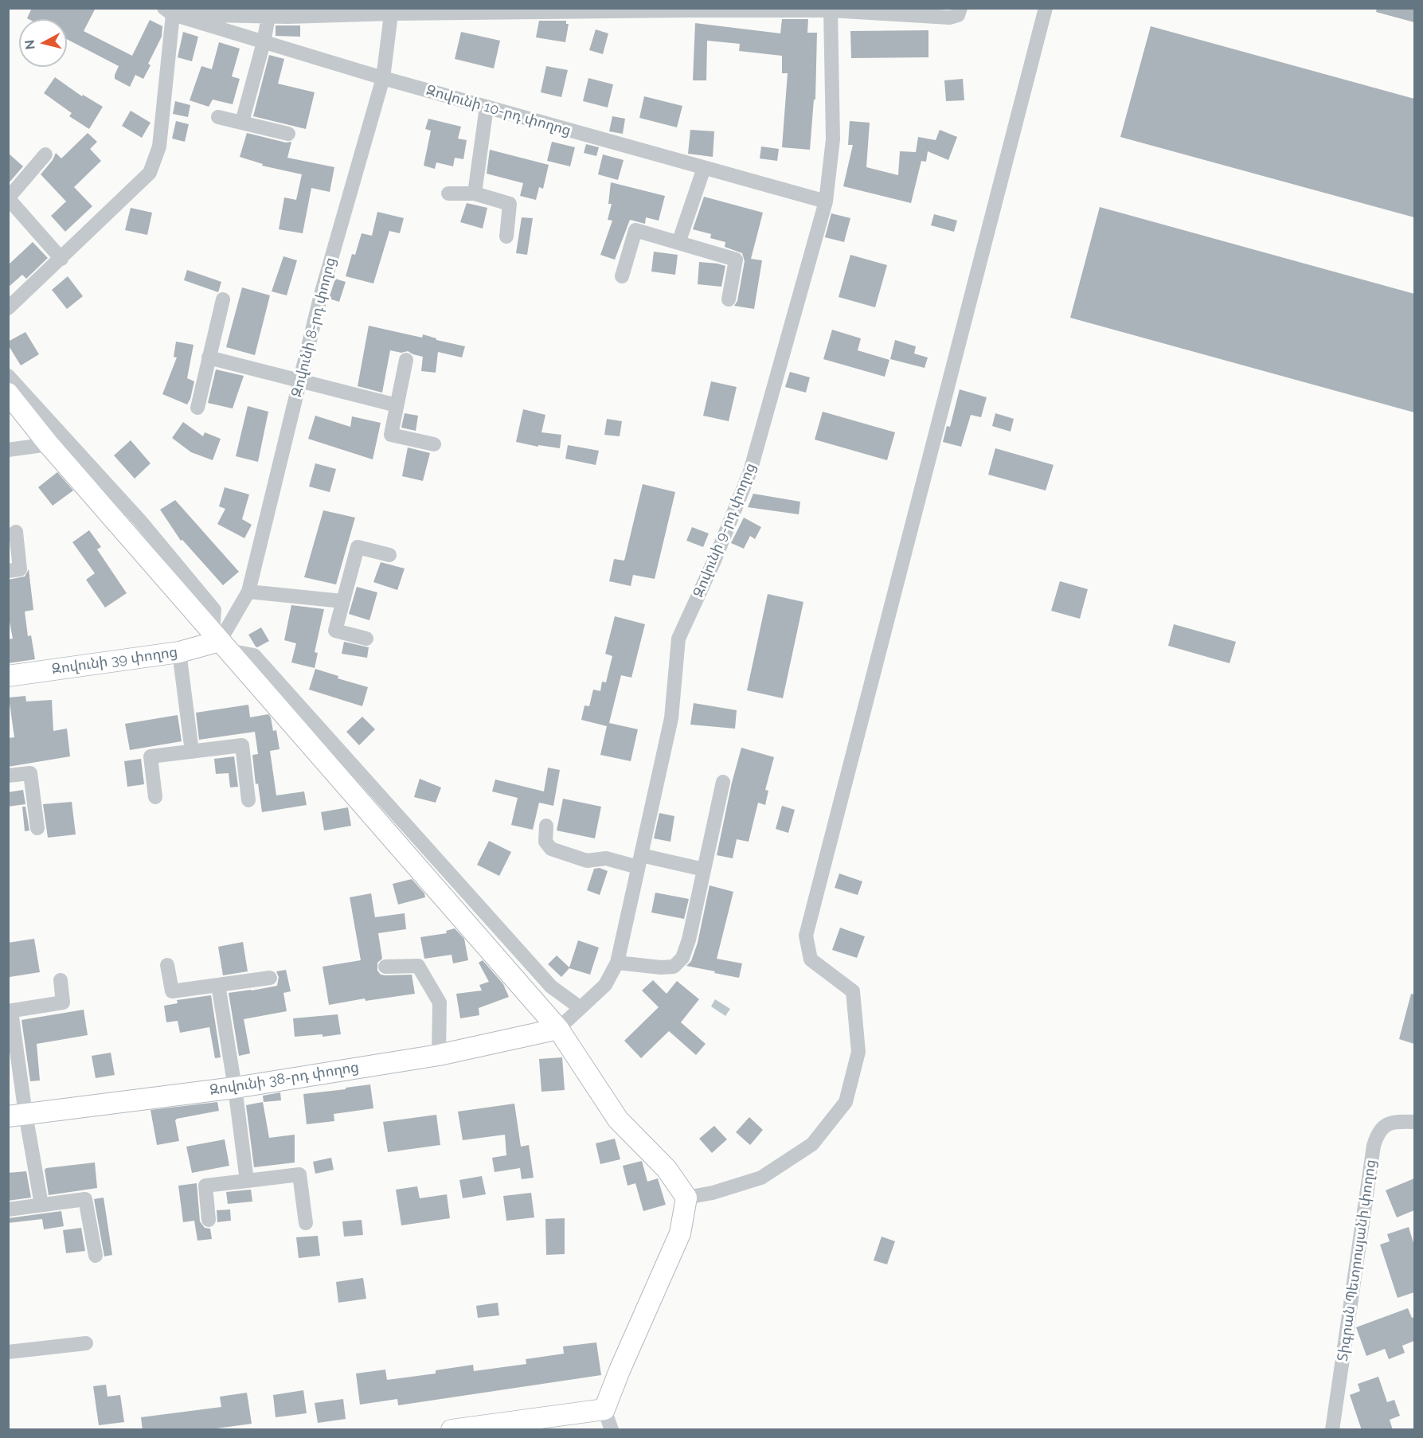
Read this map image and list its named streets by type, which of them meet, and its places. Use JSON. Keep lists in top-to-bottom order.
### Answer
{
  "streets": {
    "street": [
      "Զովունի 10-րդ փողոց",
      "Զովունի 8-րդ փողոց",
      "Զովունի 9-րդ փողոց",
      "Զովունի 39 փողոց",
      "Զովունի 38-րդ փողոց",
      "Տիգրան Պետրոսյանի փողոց"
    ]
  },
  "crossings": [
    ["Զովունի 10-րդ փողոց", "Զովունի 8-րդ փողոց"],
    ["Զովունի 10-րդ փողոց", "Զովունի 9-րդ փողոց"],
    ["Զովունի 8-րդ փողոց", "Զովունի 39 փողոց"],
    ["Զովունի 9-րդ փողոց", "Զովունի 38-րդ փողոց"]
  ],
  "north": "left"
}
